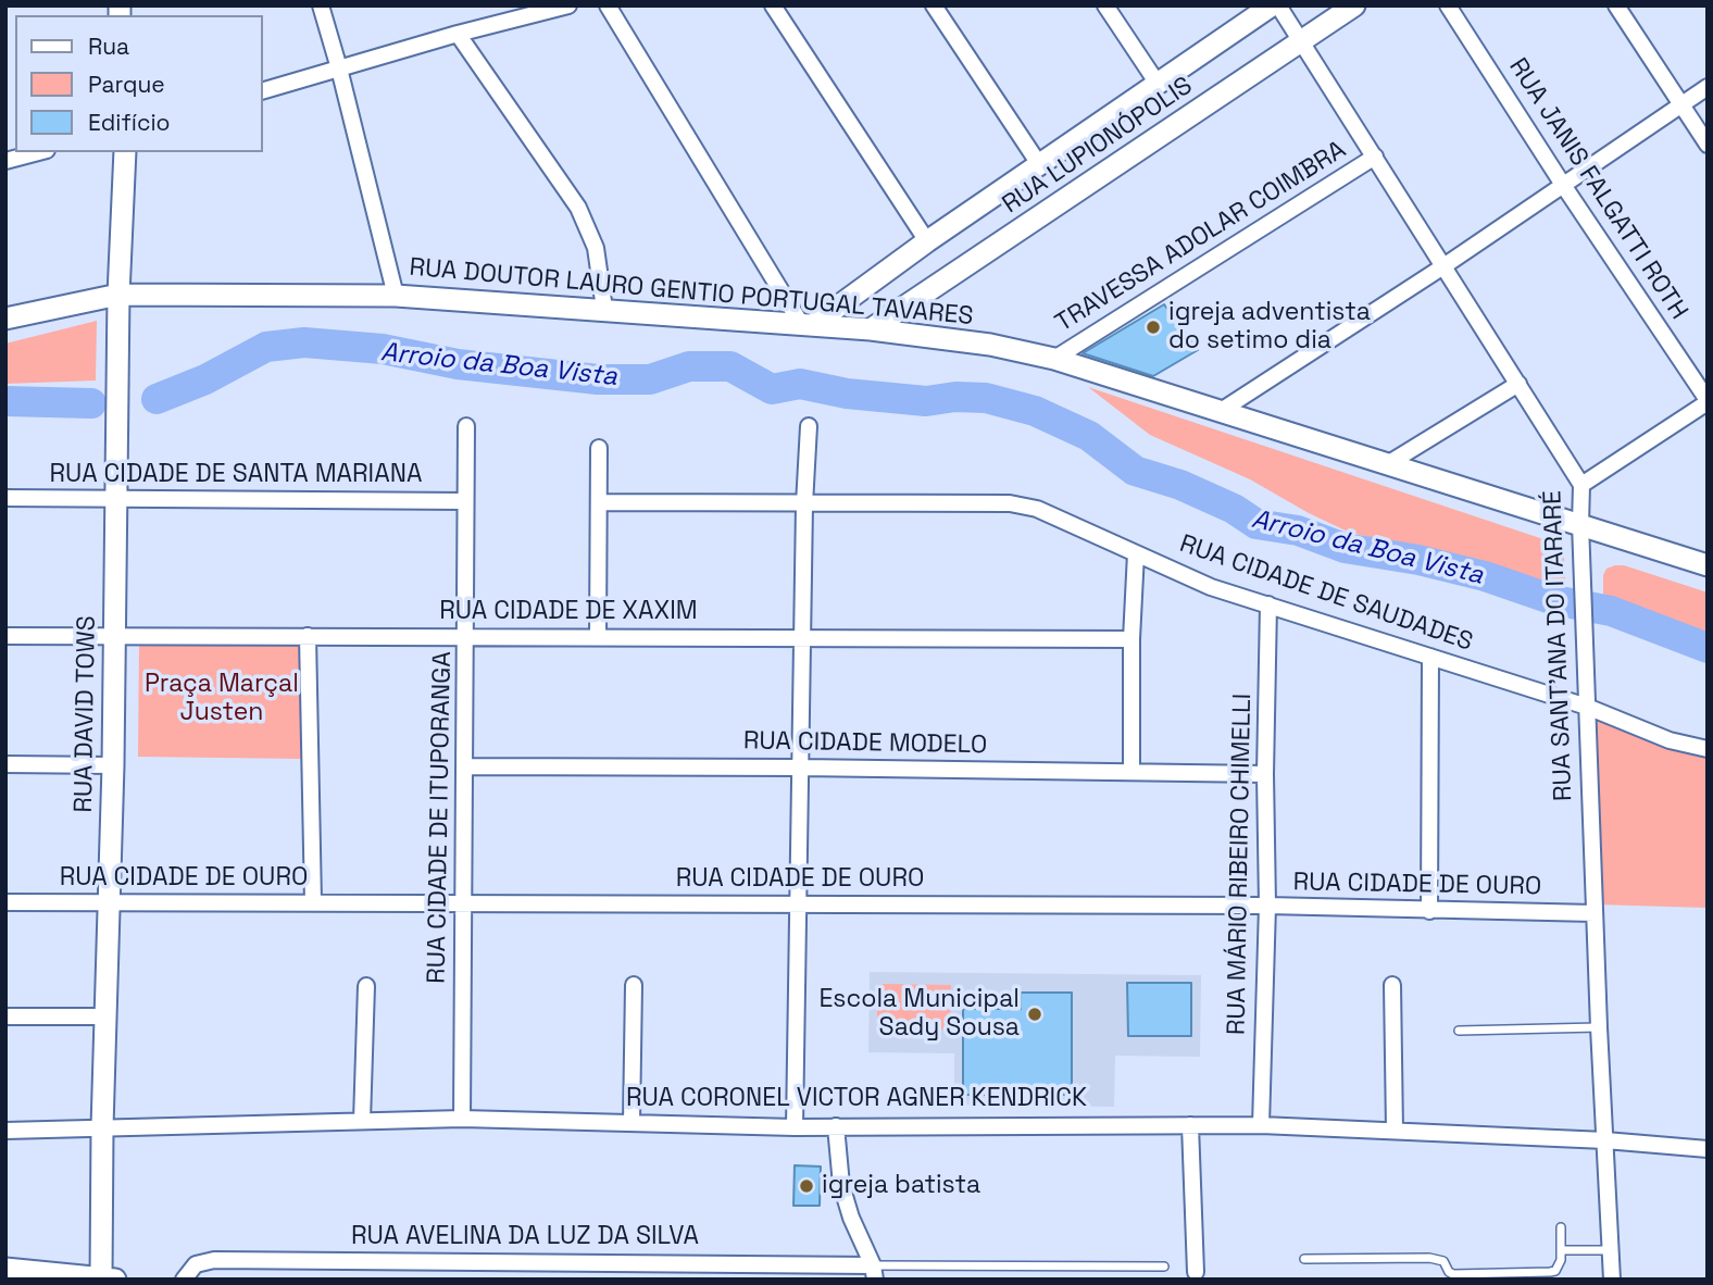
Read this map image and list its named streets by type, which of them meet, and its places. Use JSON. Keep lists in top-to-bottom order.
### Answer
{
  "streets": {
    "street": [
      "RUA LUPIONÓPOLIS",
      "RUA JANIS FALGATTI ROTH",
      "TRAVESSA ADOLAR COIMBRA",
      "RUA DOUTOR LAURO GENTIO PORTUGAL TAVARES",
      "RUA CIDADE DE SANTA MARIANA",
      "RUA CIDADE DE SAUDADES",
      "RUA CIDADE DE XAXIM",
      "RUA SANT'ANA DO ITARARÉ",
      "RUA DAVID TOWS",
      "RUA CIDADE MODELO",
      "RUA CIDADE DE ITUPORANGA",
      "RUA MÁRIO RIBEIRO CHIMELLI",
      "RUA CIDADE DE OURO",
      "RUA CORONEL VICTOR AGNER KENDRICK",
      "RUA AVELINA DA LUZ DA SILVA"
    ]
  },
  "crossings": [
    ["RUA LUPIONÓPOLIS", "RUA DOUTOR LAURO GENTIO PORTUGAL TAVARES"],
    ["RUA LUPIONÓPOLIS", "RUA SANT'ANA DO ITARARÉ"],
    ["TRAVESSA ADOLAR COIMBRA", "RUA DOUTOR LAURO GENTIO PORTUGAL TAVARES"],
    ["TRAVESSA ADOLAR COIMBRA", "RUA SANT'ANA DO ITARARÉ"],
    ["RUA DOUTOR LAURO GENTIO PORTUGAL TAVARES", "RUA SANT'ANA DO ITARARÉ"],
    ["RUA DOUTOR LAURO GENTIO PORTUGAL TAVARES", "RUA DAVID TOWS"],
    ["RUA CIDADE DE SANTA MARIANA", "RUA DAVID TOWS"],
    ["RUA CIDADE DE SANTA MARIANA", "RUA CIDADE DE ITUPORANGA"],
    ["RUA CIDADE DE SAUDADES", "RUA SANT'ANA DO ITARARÉ"],
    ["RUA CIDADE DE SAUDADES", "RUA MÁRIO RIBEIRO CHIMELLI"],
    ["RUA CIDADE DE XAXIM", "RUA DAVID TOWS"],
    ["RUA CIDADE DE XAXIM", "RUA CIDADE DE ITUPORANGA"],
    ["RUA SANT'ANA DO ITARARÉ", "RUA CIDADE DE OURO"],
    ["RUA SANT'ANA DO ITARARÉ", "RUA CORONEL VICTOR AGNER KENDRICK"],
    ["RUA DAVID TOWS", "RUA CIDADE DE OURO"],
    ["RUA DAVID TOWS", "RUA CORONEL VICTOR AGNER KENDRICK"],
    ["RUA CIDADE MODELO", "RUA CIDADE DE ITUPORANGA"],
    ["RUA CIDADE MODELO", "RUA MÁRIO RIBEIRO CHIMELLI"],
    ["RUA CIDADE DE ITUPORANGA", "RUA CIDADE DE OURO"],
    ["RUA CIDADE DE ITUPORANGA", "RUA CORONEL VICTOR AGNER KENDRICK"],
    ["RUA MÁRIO RIBEIRO CHIMELLI", "RUA CIDADE DE OURO"],
    ["RUA MÁRIO RIBEIRO CHIMELLI", "RUA CORONEL VICTOR AGNER KENDRICK"]
  ],
  "water": ["Arroio da Boa Vista"],
  "parks": ["Praça Marçal Justen"],
  "places": ["igreja adventista do setimo dia", "Escola Municipal Sady Sousa", "igreja batista"],
  "legend": ["Rua", "Parque", "Edifício"]
}
